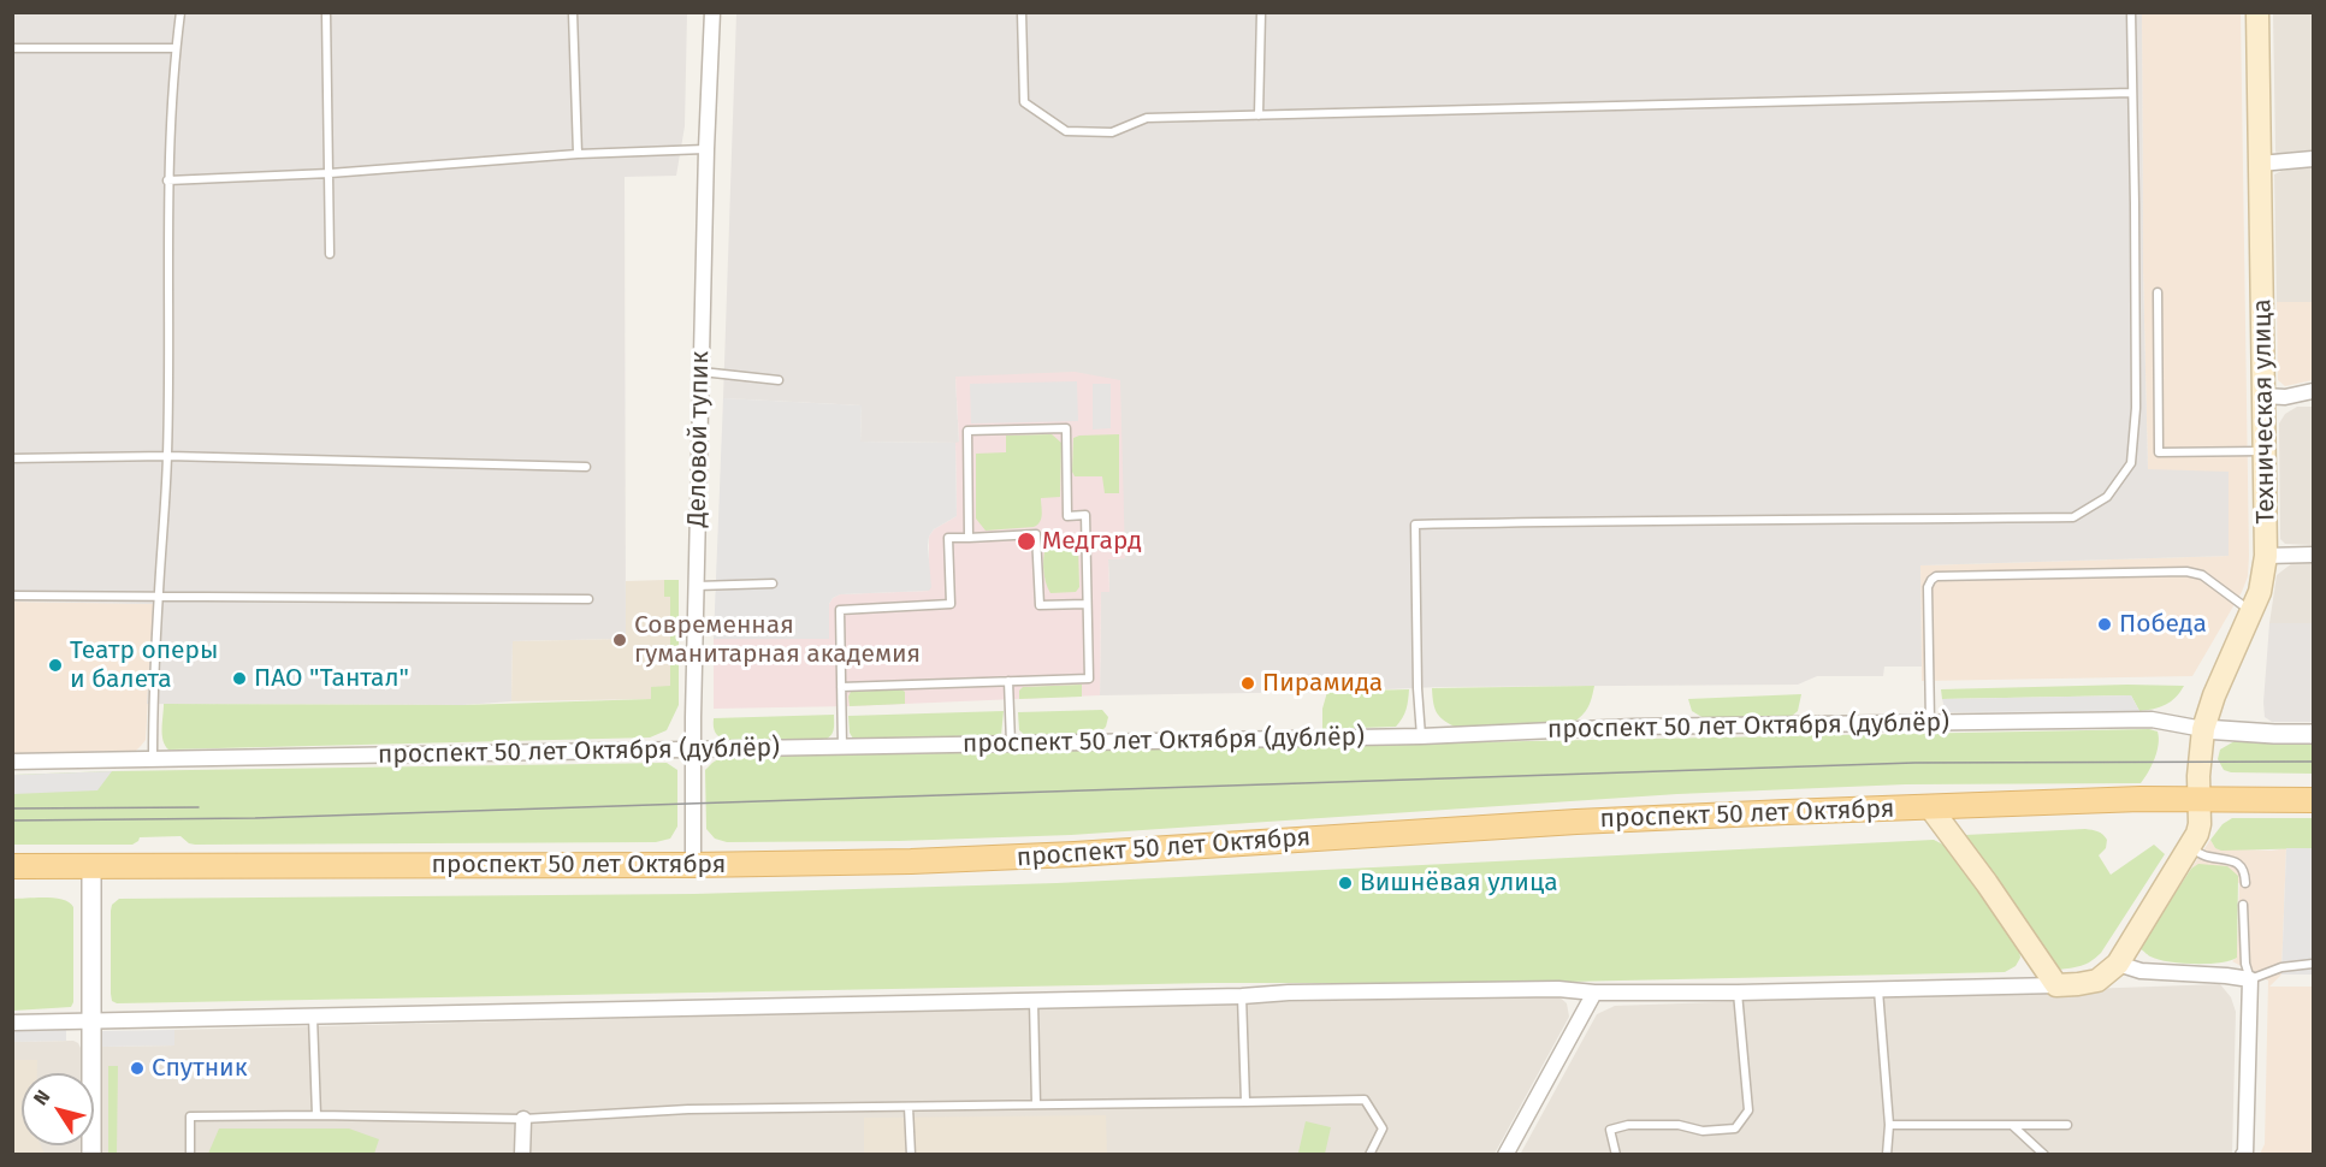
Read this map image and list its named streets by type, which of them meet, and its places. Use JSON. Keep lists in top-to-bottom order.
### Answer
{
  "streets": {
    "main road": ["Техническая улица", "проспект 50 лет Октября"],
    "street": ["Деловой тупик", "проспект 50 лет Октября (дублёр)"]
  },
  "crossings": [
    ["Техническая улица", "проспект 50 лет Октября (дублёр)"],
    ["Техническая улица", "проспект 50 лет Октября"],
    ["Деловой тупик", "проспект 50 лет Октября (дублёр)"],
    ["Деловой тупик", "проспект 50 лет Октября"]
  ],
  "places": [
    "Медгард",
    "Победа",
    "Современная гуманитарная академия",
    "Театр оперы и балета",
    "ПАО \"Тантал\"",
    "Пирамида",
    "Вишнёвая улица",
    "Спутник"
  ],
  "north": "top left"
}
